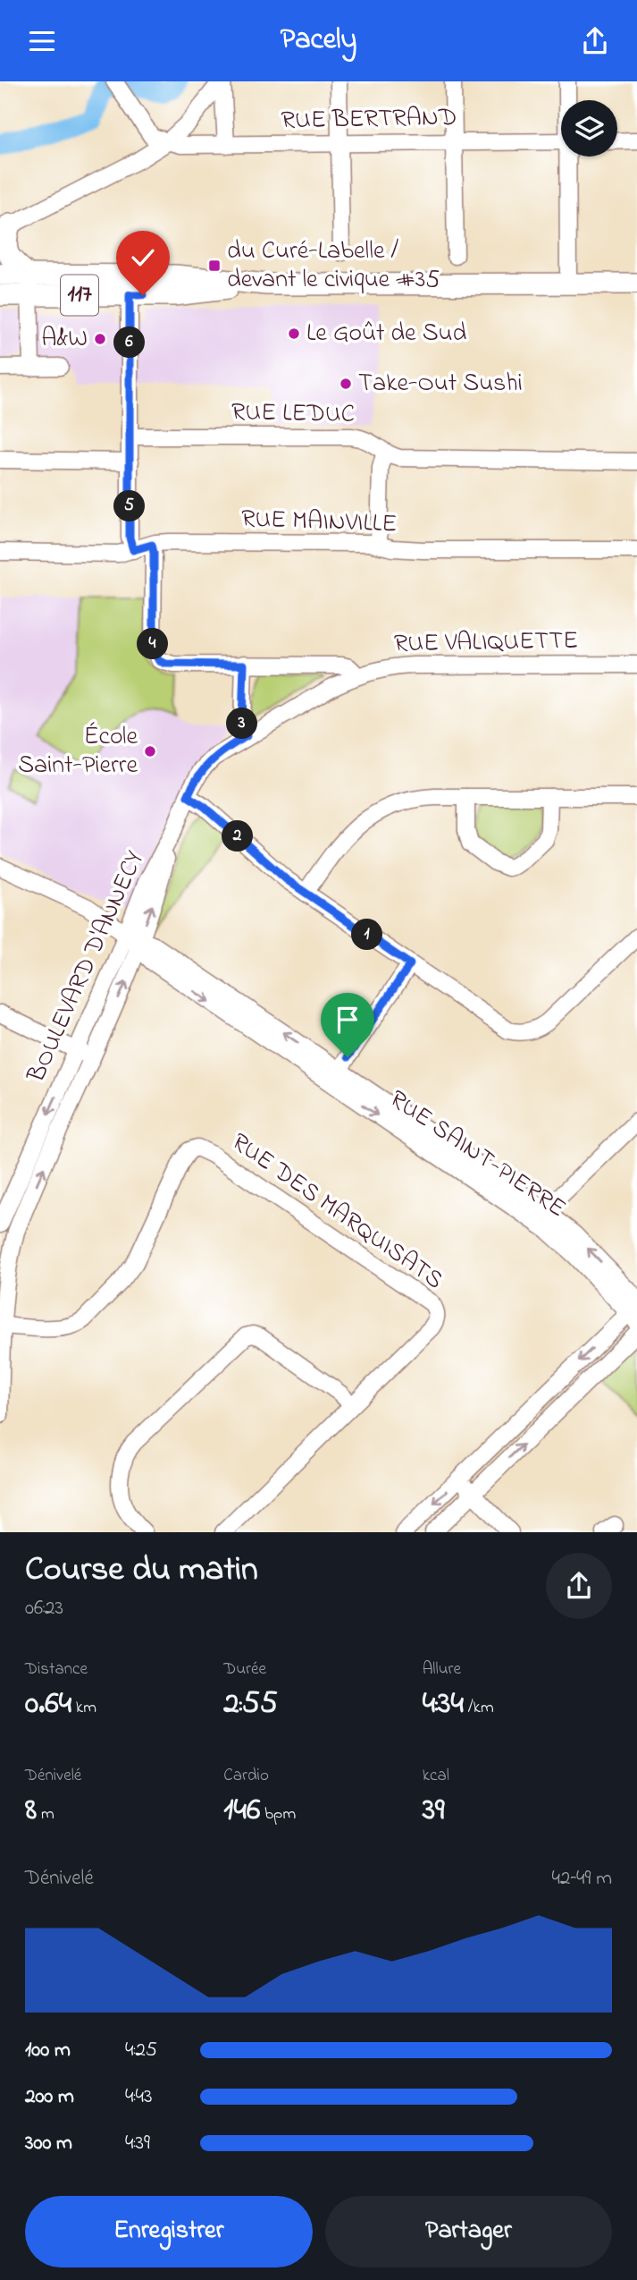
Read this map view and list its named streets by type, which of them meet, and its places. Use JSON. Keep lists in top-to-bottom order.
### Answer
{
  "streets": {
    "main road": ["117"],
    "street": [
      "RUE BERTRAND",
      "RUE LEDUC",
      "RUE MAINVILLE",
      "RUE VALIQUETTE",
      "BOULEVARD D'ANNECY",
      "RUE SAINT-PIERRE",
      "RUE DES MARQUISATS"
    ]
  },
  "crossings": [
    ["RUE VALIQUETTE", "BOULEVARD D'ANNECY"],
    ["BOULEVARD D'ANNECY", "RUE SAINT-PIERRE"],
    ["BOULEVARD D'ANNECY", "RUE DES MARQUISATS"]
  ],
  "places": {
    "transit": ["du Curé-Labelle / devant le civique #35"],
    "other": [
      "Le Goût de Sud",
      "A&W",
      "Take-Out Sushi",
      "École Saint-Pierre"
    ]
  },
  "page": {
    "header": "Pacely",
    "pins": [
      "6",
      "5",
      "4",
      "3",
      "2",
      "1"
    ],
    "heading": ["Course du matin", "06:23"],
    "stats": [
      ["Distance", "0.64 km"],
      ["Durée", "2:55"],
      ["Allure", "4:34 /km"],
      ["Dénivelé", "8 m"],
      ["Cardio", "146 bpm"],
      ["kcal", "39"]
    ],
    "chart": ["Dénivelé", "42–49 m"],
    "list": [
      {
        "name": "100 m",
        "note": "4:25"
      },
      {
        "name": "200 m",
        "note": "4:43"
      },
      {
        "name": "300 m",
        "note": "4:39"
      }
    ],
    "buttons": ["Enregistrer", "Partager"]
  }
}
